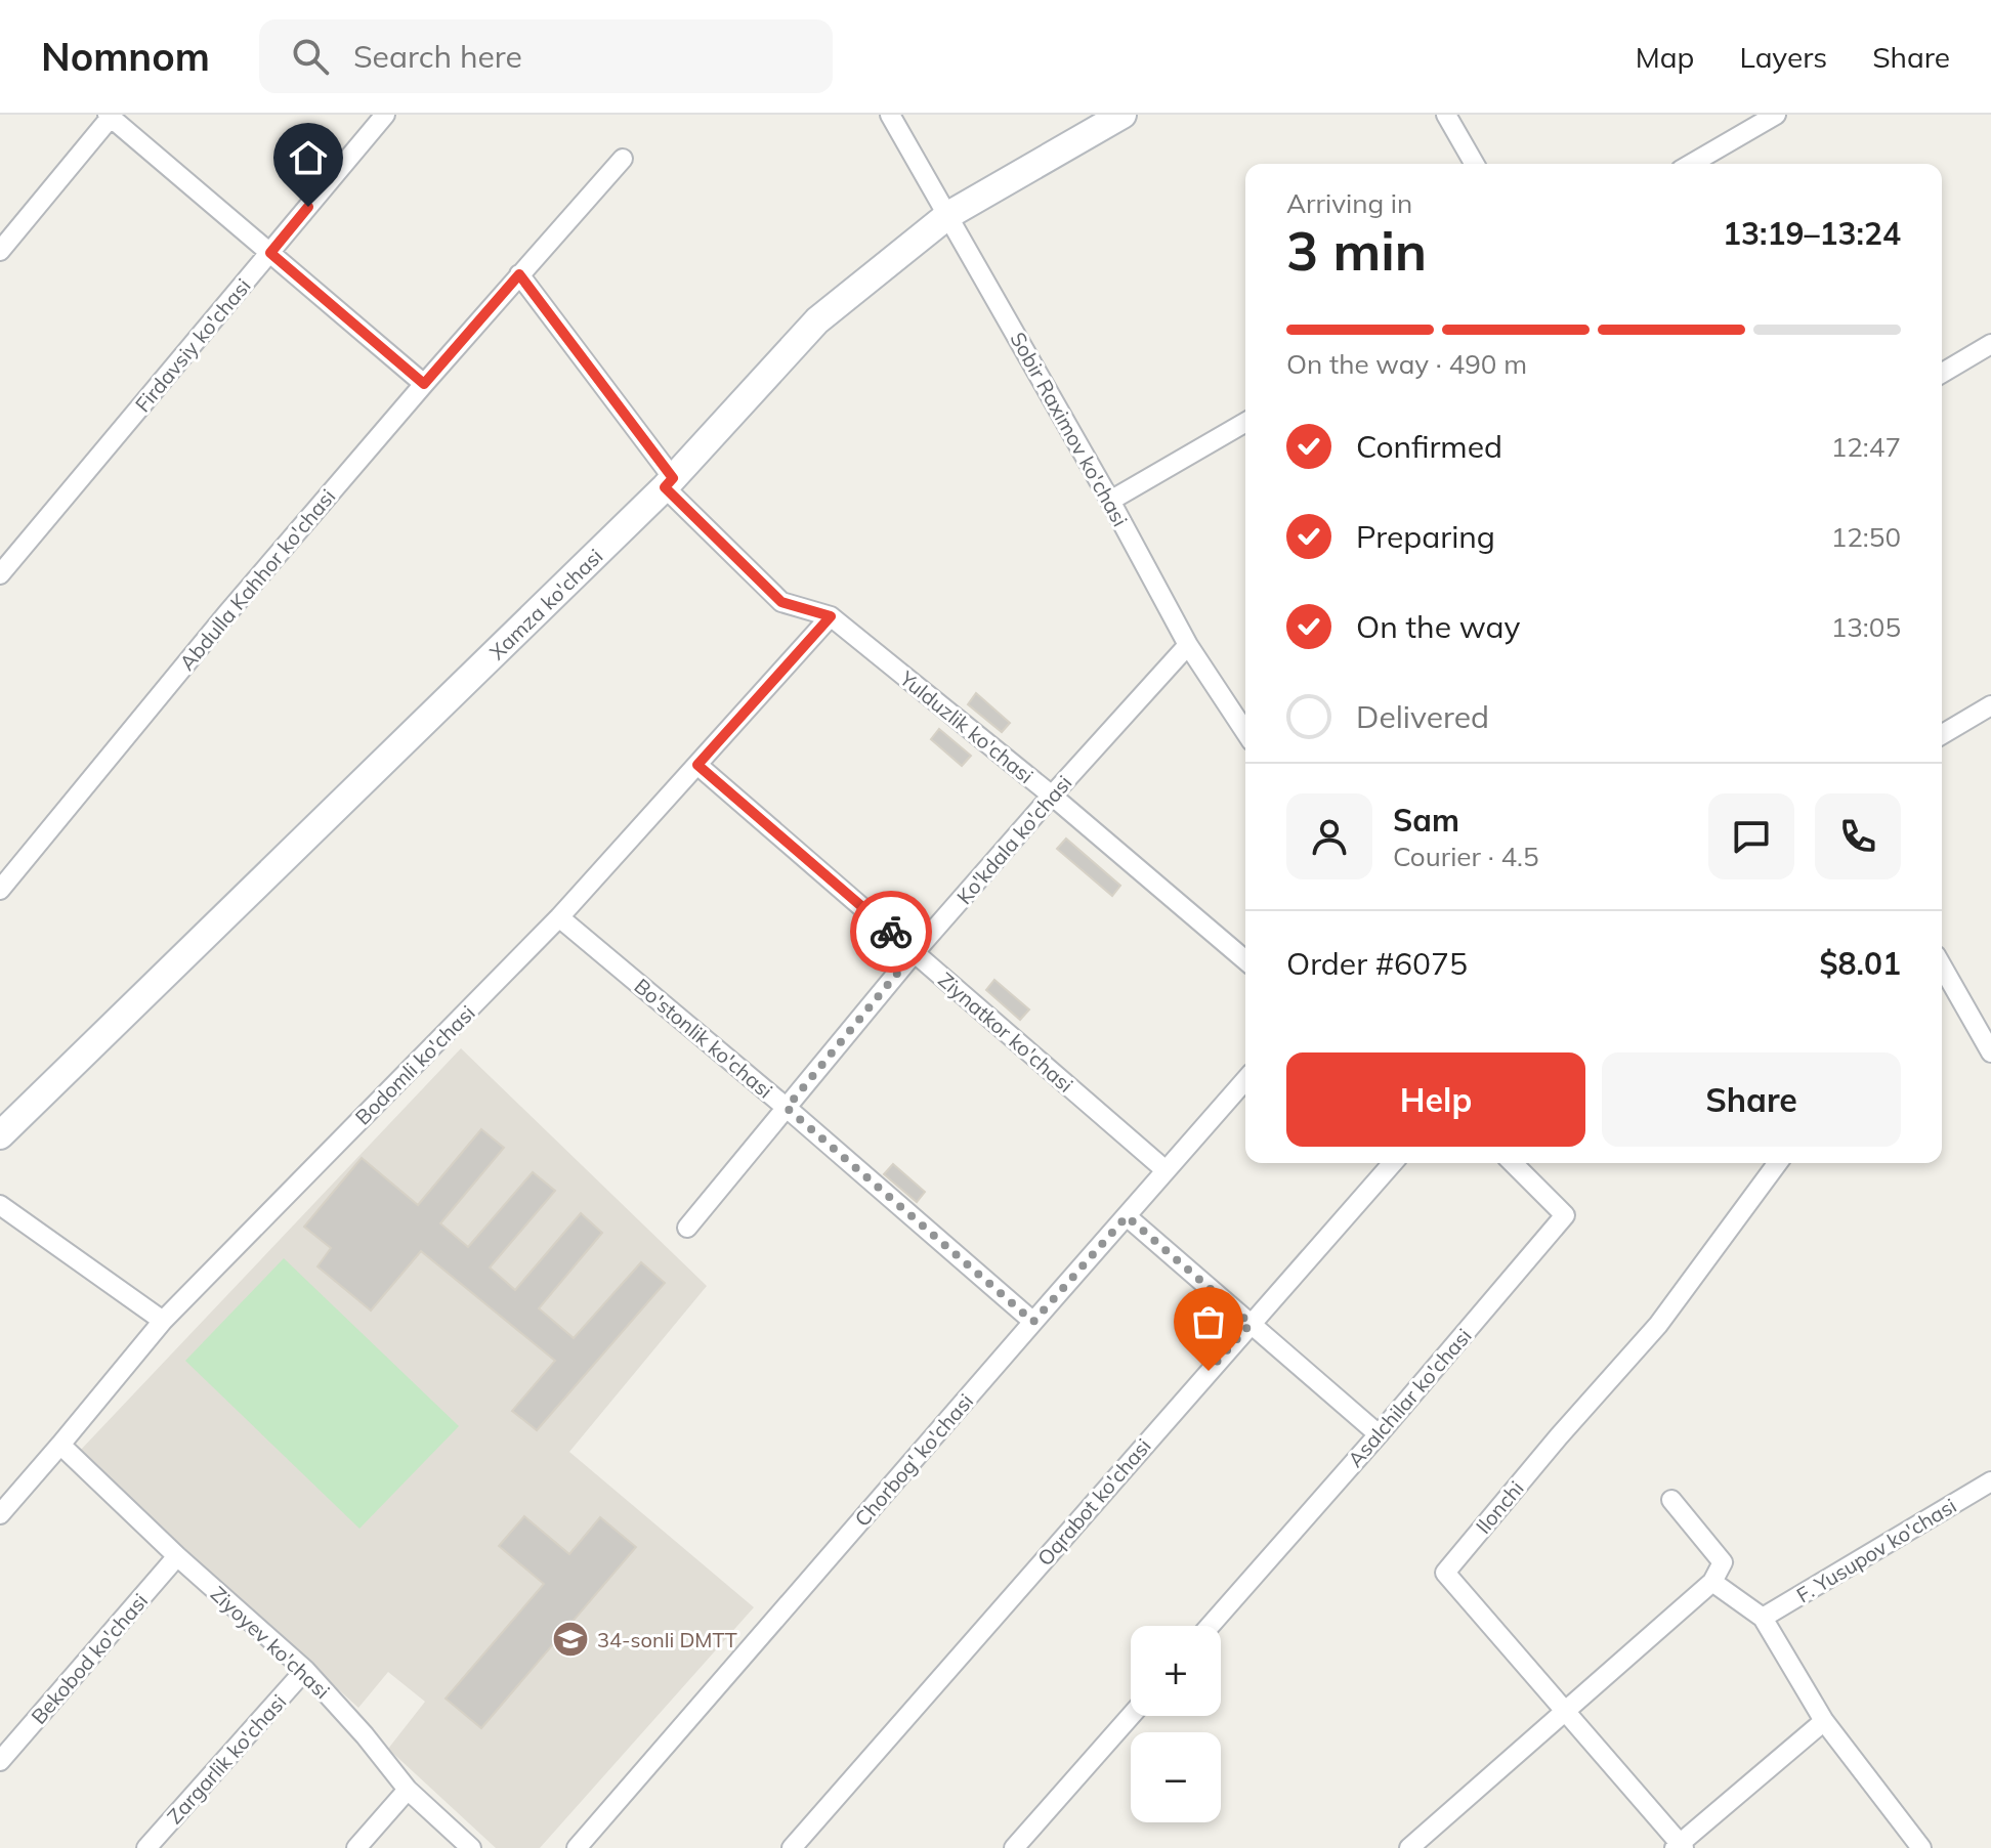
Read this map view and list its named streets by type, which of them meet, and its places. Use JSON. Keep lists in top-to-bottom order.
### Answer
{
  "streets": {
    "main road": ["Xamza ko'chasi"],
    "street": [
      "Firdavsiy ko'chasi",
      "Sobir Raximov ko'chasi",
      "Abdulla Kahhor ko'chasi",
      "Yulduzlik ko'chasi",
      "Ko'kdala ko'chasi",
      "Ziynatkor ko'chasi",
      "Bo'stonlik ko'chasi",
      "Bodomli ko'chasi",
      "Asalchilar ko'chasi",
      "Chorbog' ko'chasi",
      "Oqrabot ko'chasi",
      "Ilonchi",
      "F. Yusupov ko'chasi",
      "Ziyoyev ko'chasi",
      "Bekobod ko'chasi",
      "Zargarlik ko'chasi"
    ]
  },
  "crossings": [
    ["Sobir Raximov ko'chasi", "Xamza ko'chasi"],
    ["Sobir Raximov ko'chasi", "Ko'kdala ko'chasi"],
    ["Yulduzlik ko'chasi", "Ko'kdala ko'chasi"],
    ["Yulduzlik ko'chasi", "Bodomli ko'chasi"],
    ["Ko'kdala ko'chasi", "Ziynatkor ko'chasi"],
    ["Ko'kdala ko'chasi", "Bo'stonlik ko'chasi"],
    ["Ziynatkor ko'chasi", "Bodomli ko'chasi"],
    ["Ziynatkor ko'chasi", "Chorbog' ko'chasi"],
    ["Bo'stonlik ko'chasi", "Bodomli ko'chasi"],
    ["Bo'stonlik ko'chasi", "Chorbog' ko'chasi"],
    ["Bodomli ko'chasi", "Ziyoyev ko'chasi"],
    ["Ziyoyev ko'chasi", "Bekobod ko'chasi"],
    ["Ziyoyev ko'chasi", "Zargarlik ko'chasi"]
  ],
  "places": {
    "school or university": ["34-sonli DMTT"]
  },
  "page": {
    "header": "Nomnom",
    "search": "Search here",
    "nav": ["Map", "Layers", "Share"],
    "heading": ["3 min", "Arriving in", "13:19–13:24"],
    "panel": [
      "Sam",
      "Courier · 4.5",
      "Order #6075",
      "$8.01"
    ],
    "bar": "On the way · 490 m",
    "list": [
      ["Confirmed", "12:47"],
      ["Preparing", "12:50"],
      ["On the way", "13:05"],
      "Delivered"
    ],
    "buttons": ["Help", "Share"],
    "map_buttons": ["+", "−"]
  }
}
